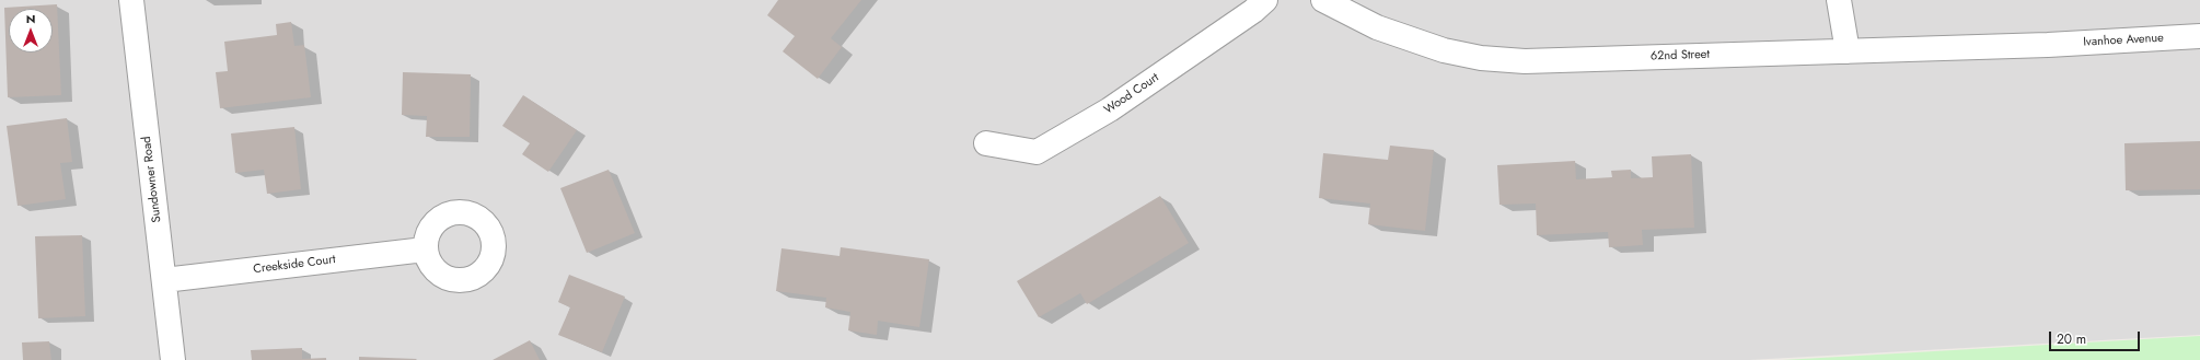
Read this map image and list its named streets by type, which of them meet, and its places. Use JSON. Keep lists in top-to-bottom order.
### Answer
{
  "streets": {
    "street": [
      "Ivanhoe Avenue",
      "62nd Street",
      "Wood Court",
      "Sundowner Road",
      "Creekside Court"
    ]
  },
  "crossings": [
    ["Ivanhoe Avenue", "62nd Street"],
    ["Sundowner Road", "Creekside Court"]
  ],
  "scale_bar": "20 m",
  "north": "top"
}
